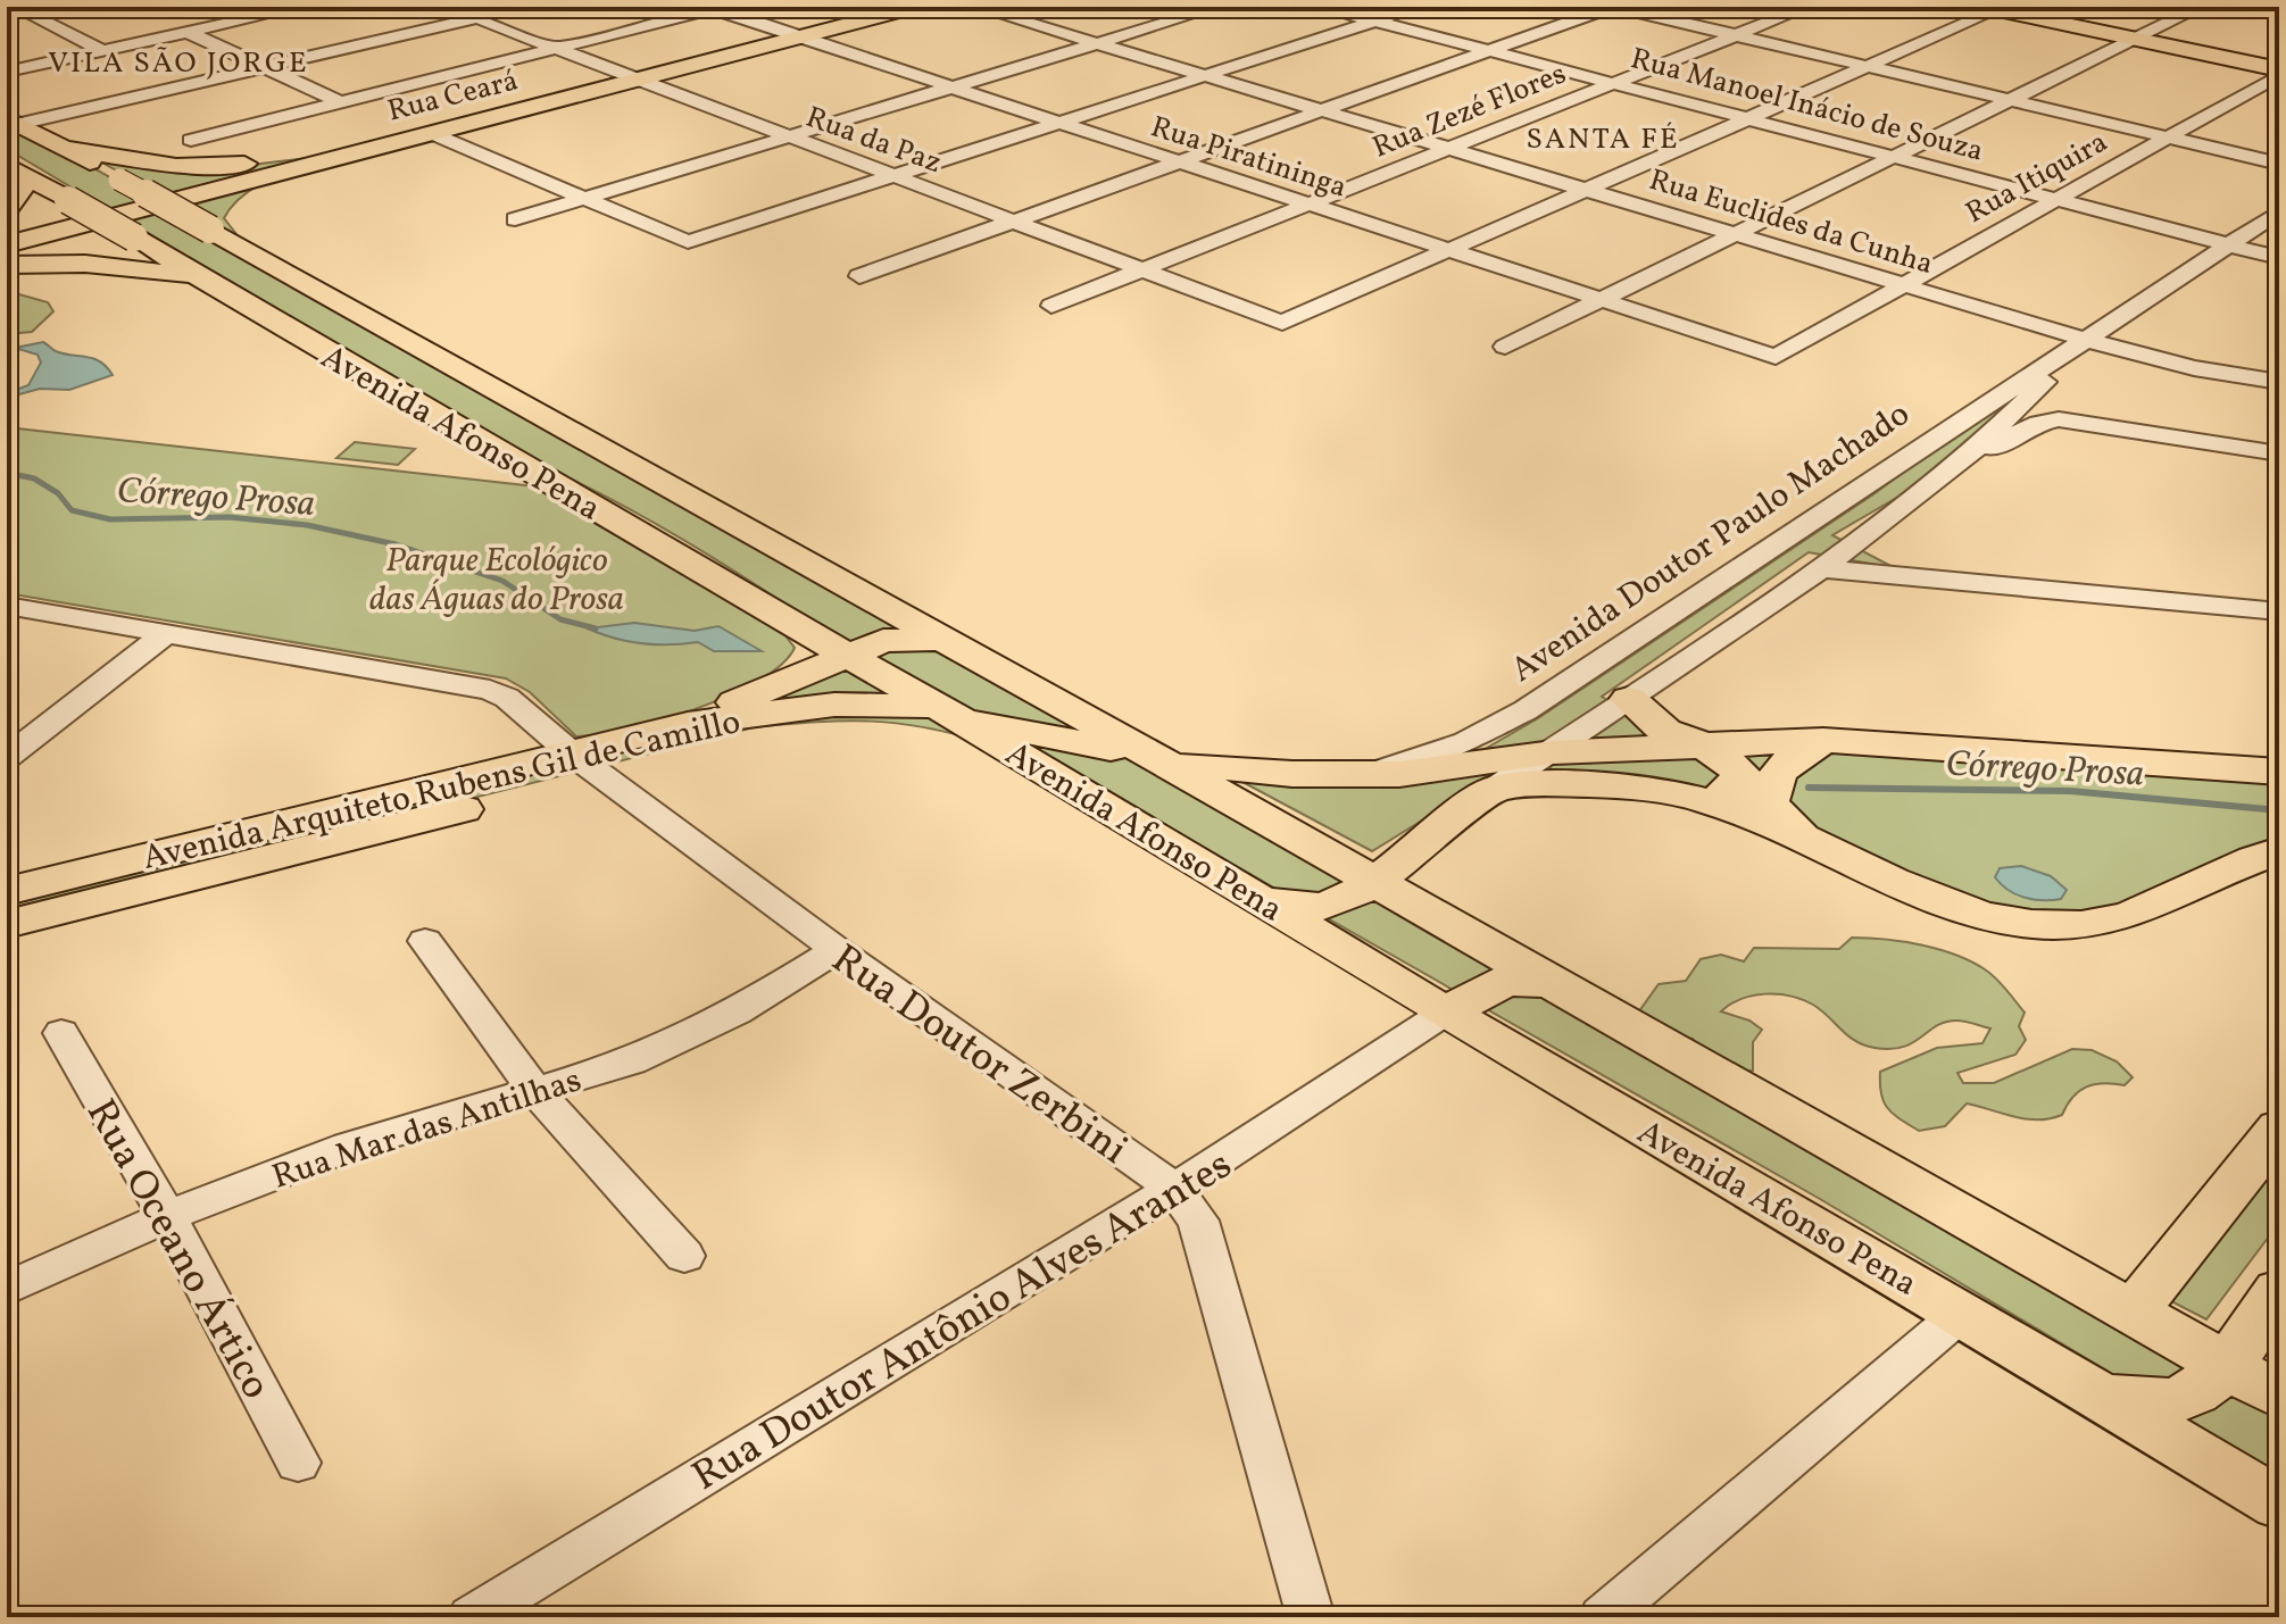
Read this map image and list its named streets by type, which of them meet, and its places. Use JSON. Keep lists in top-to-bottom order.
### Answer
{
  "streets": {
    "main road": ["Rua Ceará", "Avenida Afonso Pena", "Avenida Arquiteto Rubens Gil de Camillo"],
    "street": [
      "Rua Manoel Inácio de Souza",
      "Rua Zezé Flores",
      "Rua da Paz",
      "Rua Piratininga",
      "Rua Itiquira",
      "Rua Euclides da Cunha",
      "Avenida Doutor Paulo Machado",
      "Rua Doutor Zerbini",
      "Rua Mar das Antilhas",
      "Rua Oceano Ártico",
      "Rua Doutor Antônio Alves Arantes"
    ]
  },
  "crossings": [
    ["Rua Ceará", "Rua da Paz"],
    ["Rua Ceará", "Rua Piratininga"],
    ["Rua Manoel Inácio de Souza", "Rua Zezé Flores"],
    ["Rua Manoel Inácio de Souza", "Rua Itiquira"],
    ["Rua Zezé Flores", "Rua da Paz"],
    ["Rua Zezé Flores", "Rua Piratininga"],
    ["Rua Zezé Flores", "Rua Euclides da Cunha"],
    ["Rua da Paz", "Rua Piratininga"],
    ["Rua Piratininga", "Rua Itiquira"],
    ["Rua Itiquira", "Rua Euclides da Cunha"],
    ["Rua Euclides da Cunha", "Avenida Doutor Paulo Machado"],
    ["Avenida Afonso Pena", "Avenida Arquiteto Rubens Gil de Camillo"],
    ["Avenida Afonso Pena", "Rua Doutor Antônio Alves Arantes"],
    ["Avenida Doutor Paulo Machado", "Avenida Arquiteto Rubens Gil de Camillo"],
    ["Avenida Arquiteto Rubens Gil de Camillo", "Rua Doutor Zerbini"],
    ["Rua Doutor Zerbini", "Rua Mar das Antilhas"],
    ["Rua Doutor Zerbini", "Rua Doutor Antônio Alves Arantes"],
    ["Rua Mar das Antilhas", "Rua Oceano Ártico"]
  ],
  "districts": ["VILA SÃO JORGE", "SANTA FÉ"],
  "water": ["Córrego Prosa"],
  "parks": ["Parque Ecológico das Águas do Prosa"]
}
